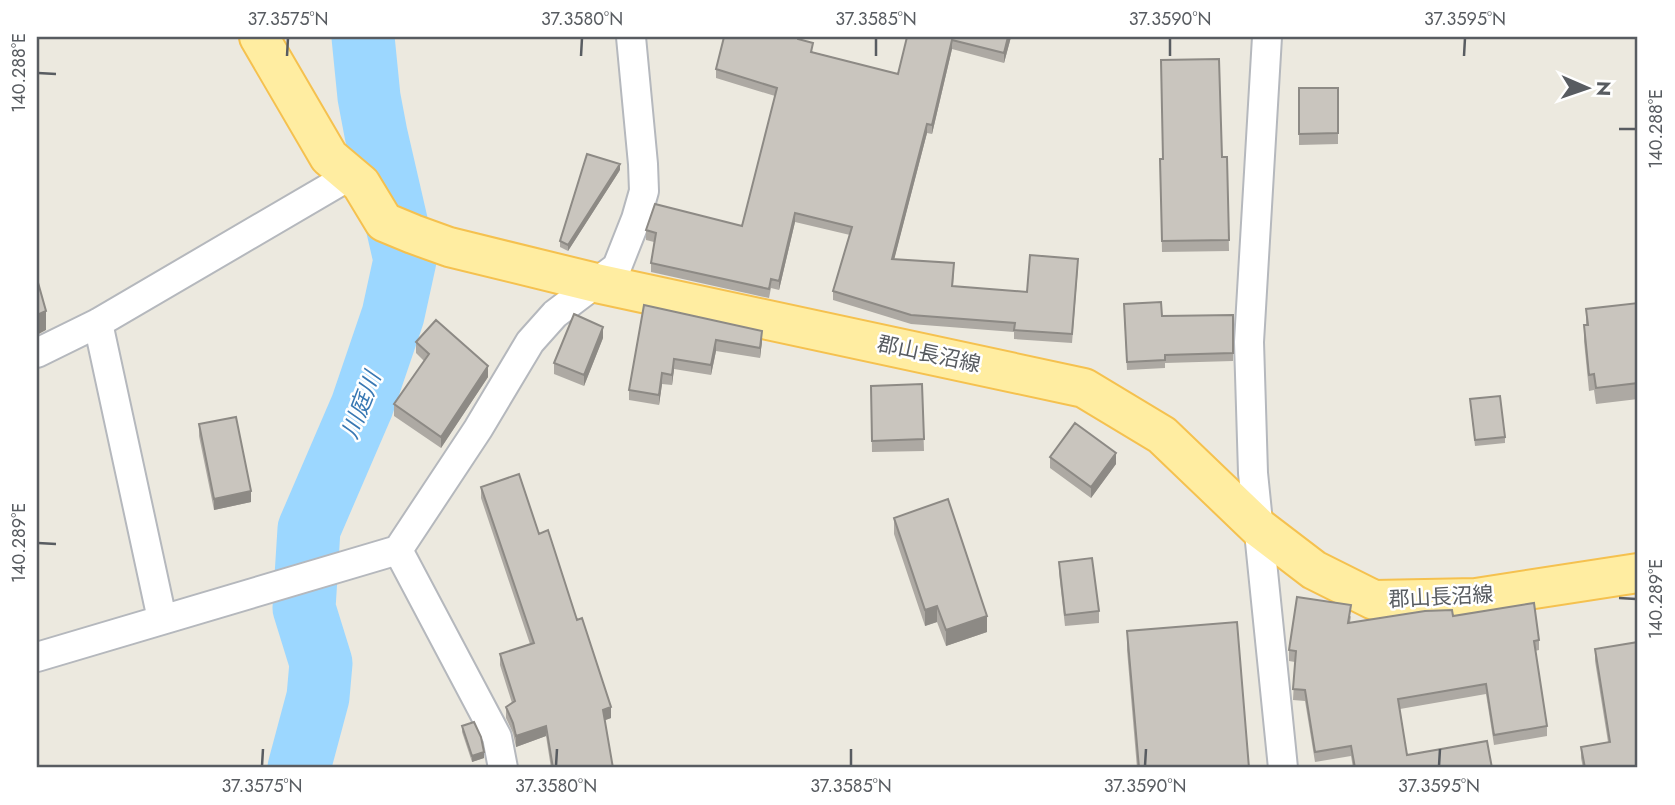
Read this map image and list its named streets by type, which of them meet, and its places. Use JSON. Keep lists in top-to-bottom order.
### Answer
{
  "streets": {
    "main road": ["郡山長沼線"]
  },
  "water": ["川庭川"],
  "north": "right",
  "coordinates": [
    "37.3575°N",
    "37.3580°N",
    "37.3585°N",
    "37.3590°N",
    "37.3595°N",
    "140.288°E",
    "140.289°E"
  ]
}
